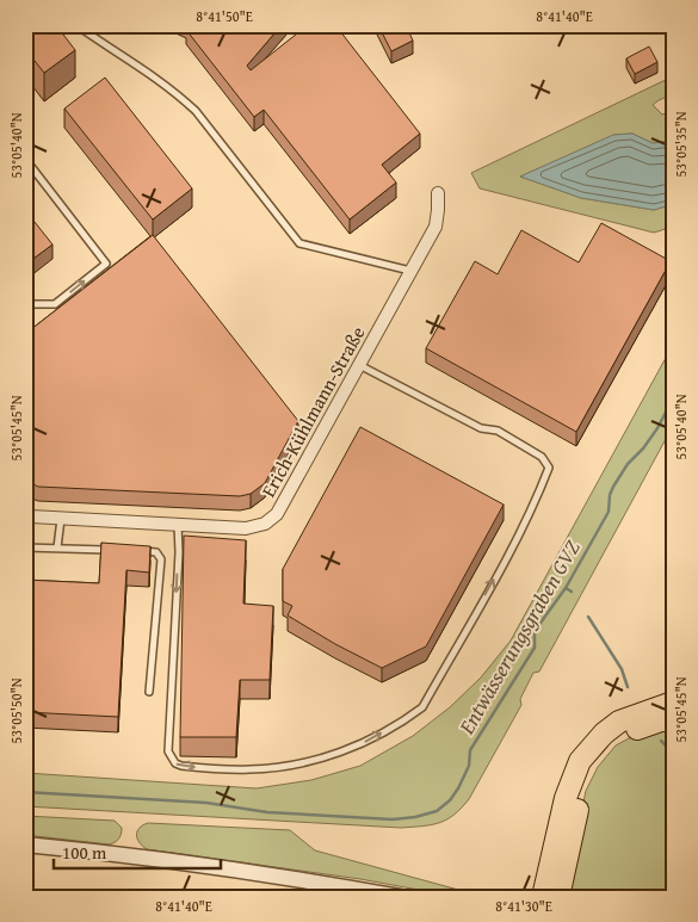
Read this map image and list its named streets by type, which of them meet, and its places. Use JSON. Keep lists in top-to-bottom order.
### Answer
{
  "streets": {
    "street": ["Erich-Kühlmann-Straße"]
  },
  "water": ["Entwässerungsgraben GVZ"],
  "scale_bar": "100 m",
  "coordinates": [
    "8°41'50\"E",
    "8°41'40\"E",
    "53°05'35\"N",
    "53°05'40\"N",
    "53°05'45\"N",
    "53°05'50\"N",
    "8°41'30\"E"
  ]
}
